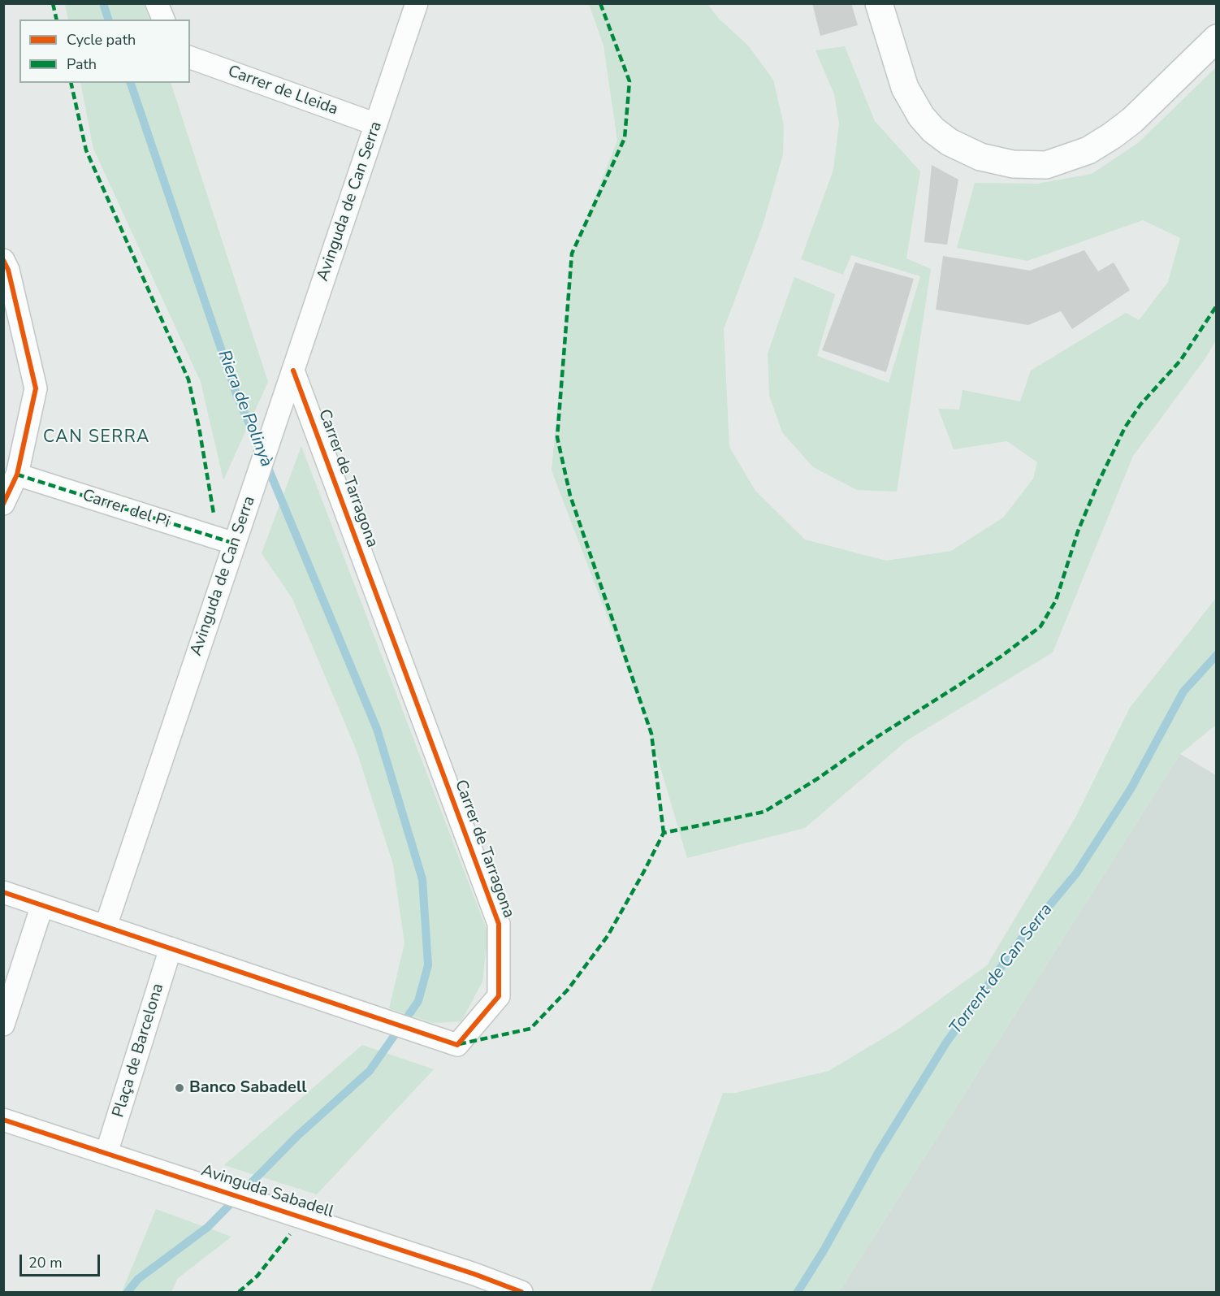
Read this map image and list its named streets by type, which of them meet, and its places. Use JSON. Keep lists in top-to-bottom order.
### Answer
{
  "streets": {
    "street": [
      "Carrer de Lleida",
      "Avinguda de Can Serra",
      "Carrer de Tarragona",
      "Carrer del Pi",
      "Plaça de Barcelona",
      "Avinguda Sabadell"
    ]
  },
  "crossings": [
    ["Carrer de Lleida", "Avinguda de Can Serra"],
    ["Avinguda de Can Serra", "Carrer de Tarragona"],
    ["Avinguda de Can Serra", "Carrer del Pi"],
    ["Carrer de Tarragona", "Plaça de Barcelona"],
    ["Plaça de Barcelona", "Avinguda Sabadell"]
  ],
  "districts": ["CAN SERRA"],
  "water": ["Riera de Polinyà", "Torrent de Can Serra"],
  "places": ["Banco Sabadell"],
  "legend": ["Cycle path", "Path"],
  "scale_bar": "20 m"
}
